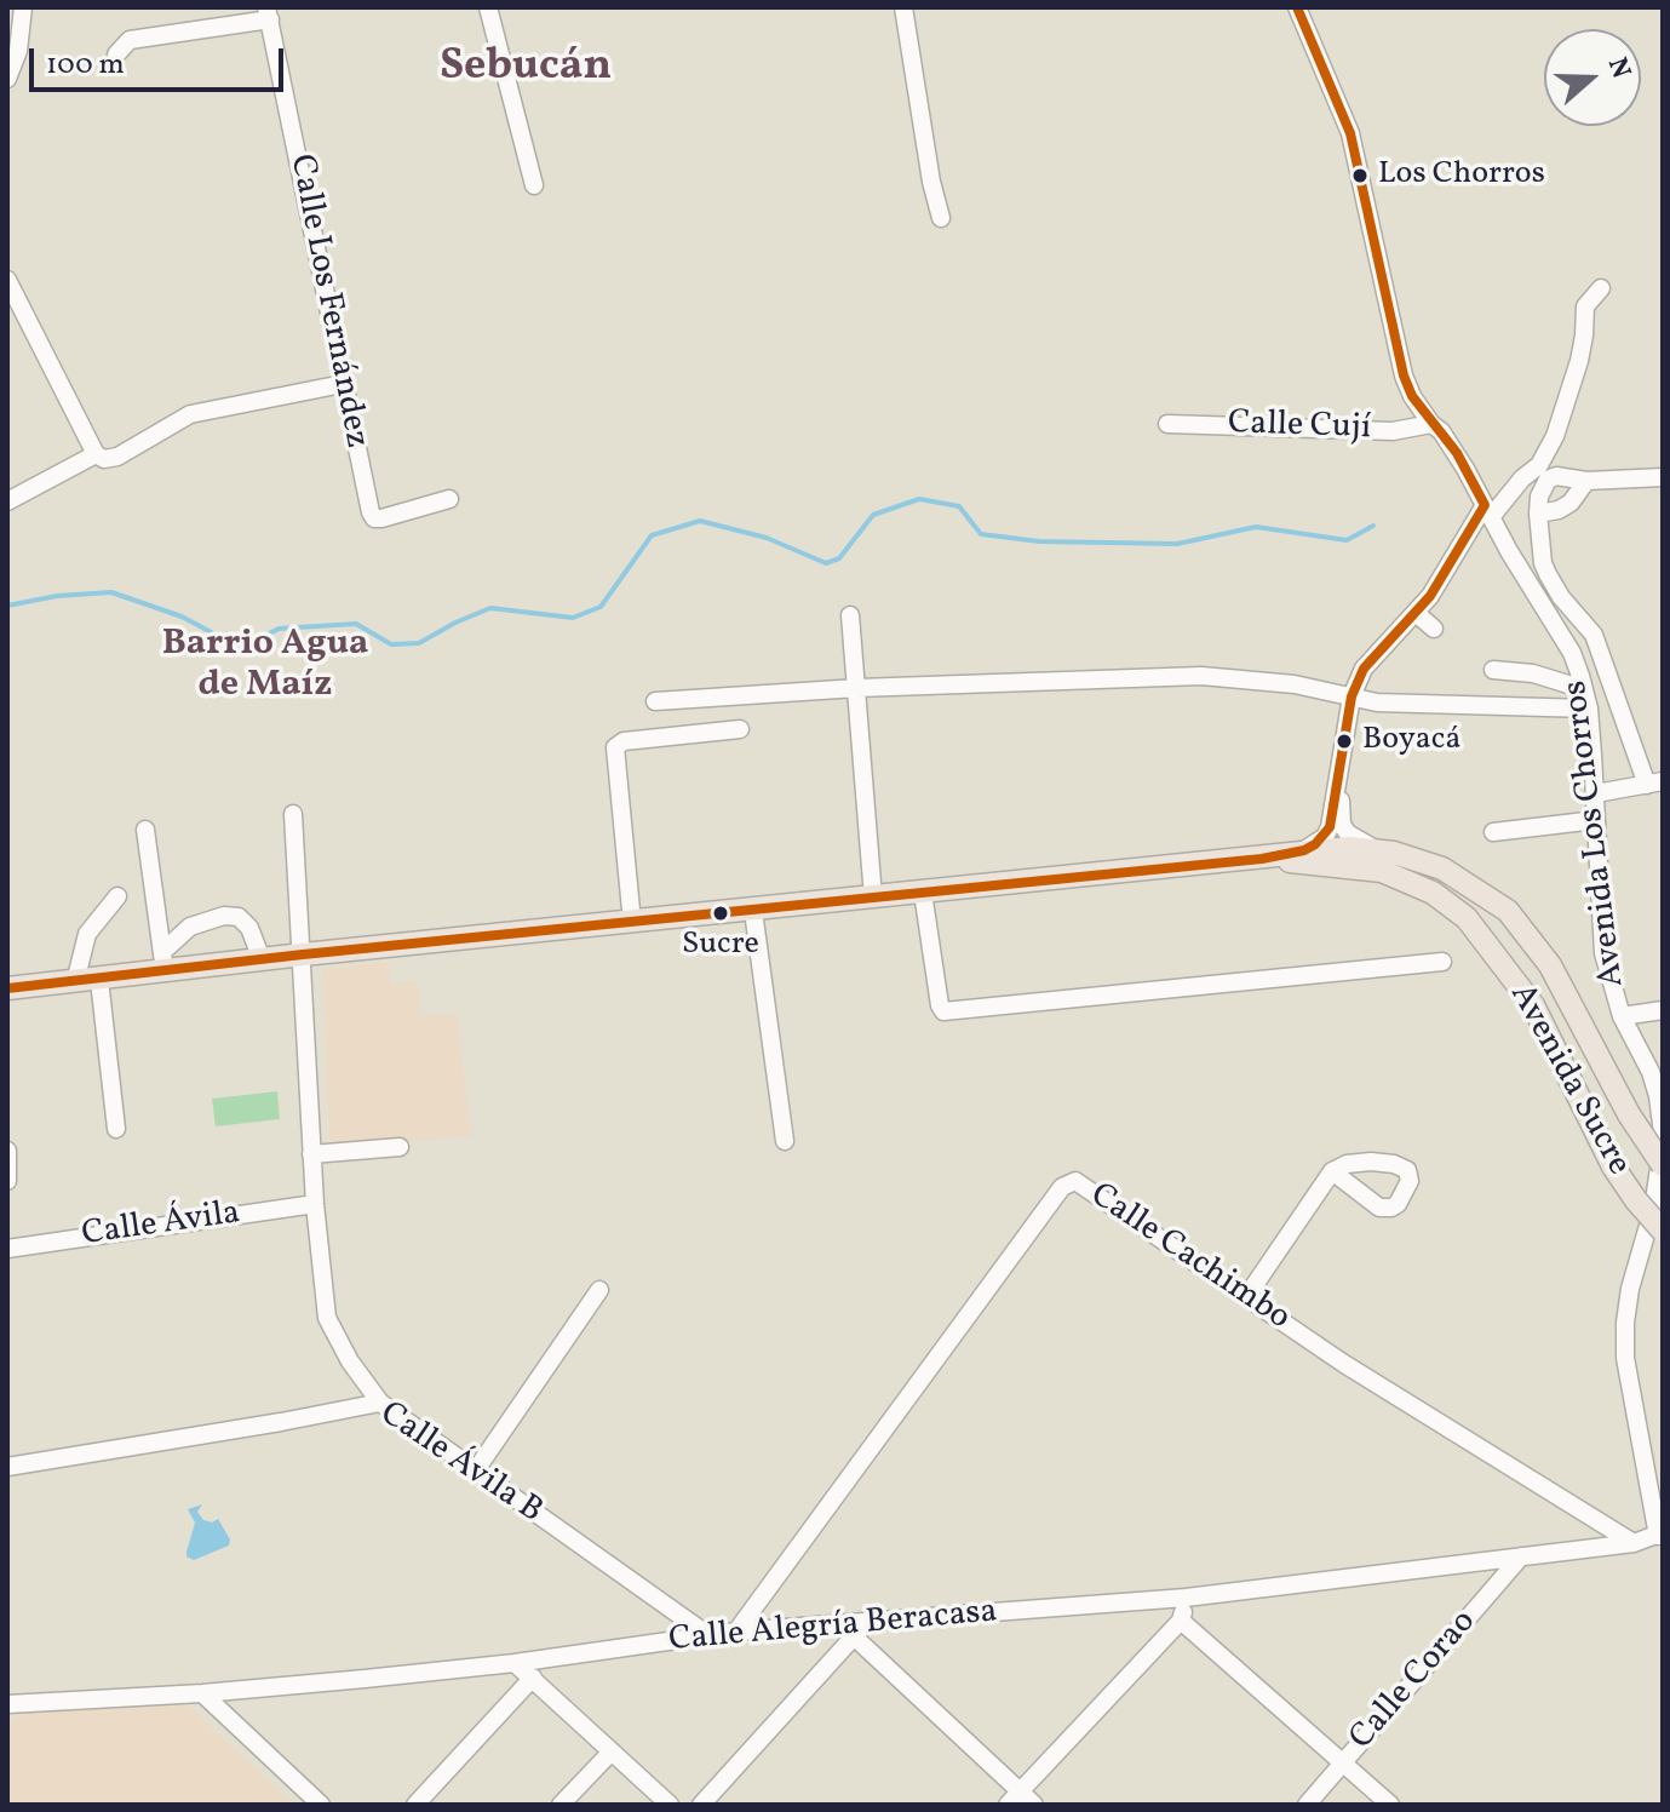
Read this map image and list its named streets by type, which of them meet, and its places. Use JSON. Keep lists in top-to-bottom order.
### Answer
{
  "streets": {
    "main road": ["Avenida Sucre"],
    "street": [
      "Calle Los Fernández",
      "Calle Cují",
      "Avenida Los Chorros",
      "Calle Ávila",
      "Calle Cachimbo",
      "Calle Ávila B",
      "Calle Alegría Beracasa",
      "Calle Corao"
    ]
  },
  "crossings": [
    ["Calle Cují", "Avenida Los Chorros"],
    ["Calle Cachimbo", "Calle Alegría Beracasa"],
    ["Calle Ávila B", "Calle Alegría Beracasa"],
    ["Calle Alegría Beracasa", "Calle Corao"]
  ],
  "districts": ["Sebucán", "Barrio Agua de Maíz"],
  "places": ["Los Chorros", "Boyacá", "Sucre"],
  "scale_bar": "100 m",
  "north": "right"
}
